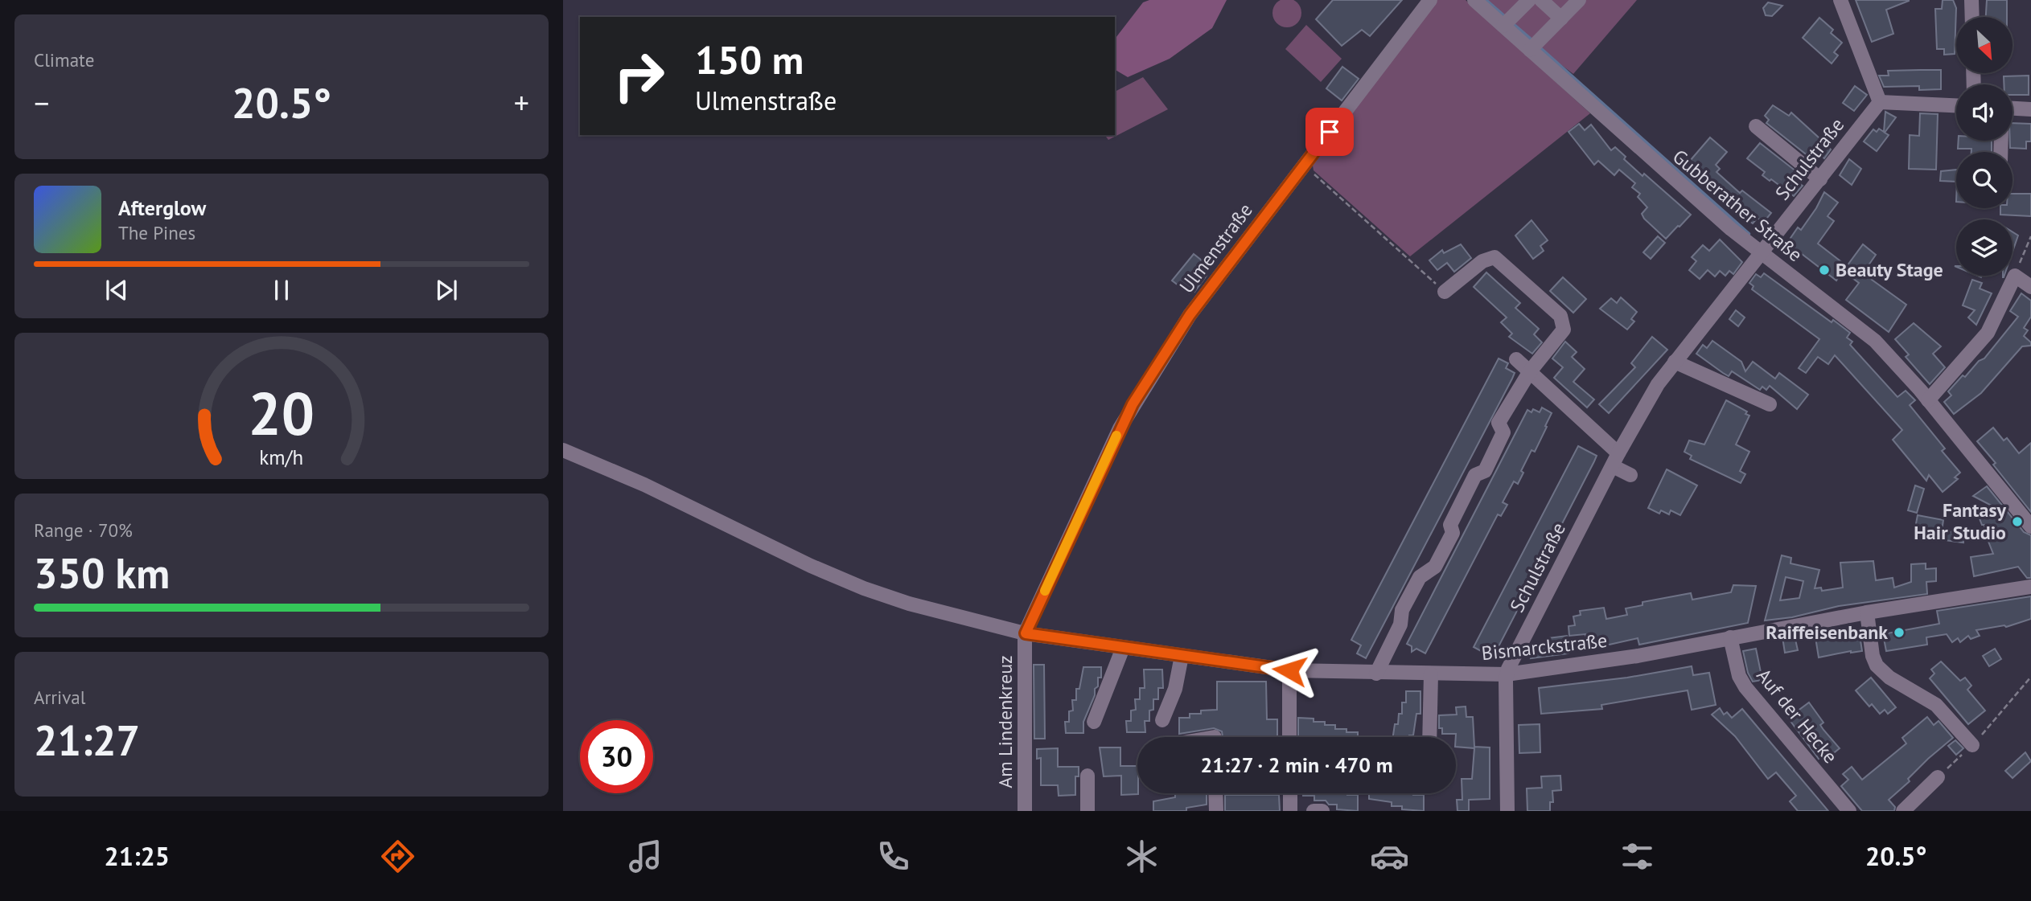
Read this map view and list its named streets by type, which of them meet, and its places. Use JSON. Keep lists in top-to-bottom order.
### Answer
{
  "streets": {
    "street": [
      "Schulstraße",
      "Gubberather Straße",
      "Ulmenstraße",
      "Bismarckstraße",
      "Auf der Hecke",
      "Am Lindenkreuz"
    ]
  },
  "crossings": [
    ["Schulstraße", "Gubberather Straße"],
    ["Schulstraße", "Bismarckstraße"],
    ["Ulmenstraße", "Bismarckstraße"],
    ["Ulmenstraße", "Am Lindenkreuz"],
    ["Bismarckstraße", "Auf der Hecke"],
    ["Bismarckstraße", "Am Lindenkreuz"]
  ],
  "places": ["Beauty Stage", "Fantasy Hair Studio", "Raiffeisenbank"],
  "north": "bottom right",
  "page": {
    "tile": [
      "Climate",
      ["Range · 70%", "350 km"],
      ["Arrival", "21:27"]
    ],
    "turn": ["150 m", "Ulmenstraße"],
    "heat": ["−", "20.5°", "+"],
    "song": ["Afterglow", "The Pines"],
    "limit": "30",
    "trip": "21:27 · 2 min · 470 m",
    "tabs": ["21:25", "20.5°"],
    "gauge": ["20", "km/h"]
  }
}
